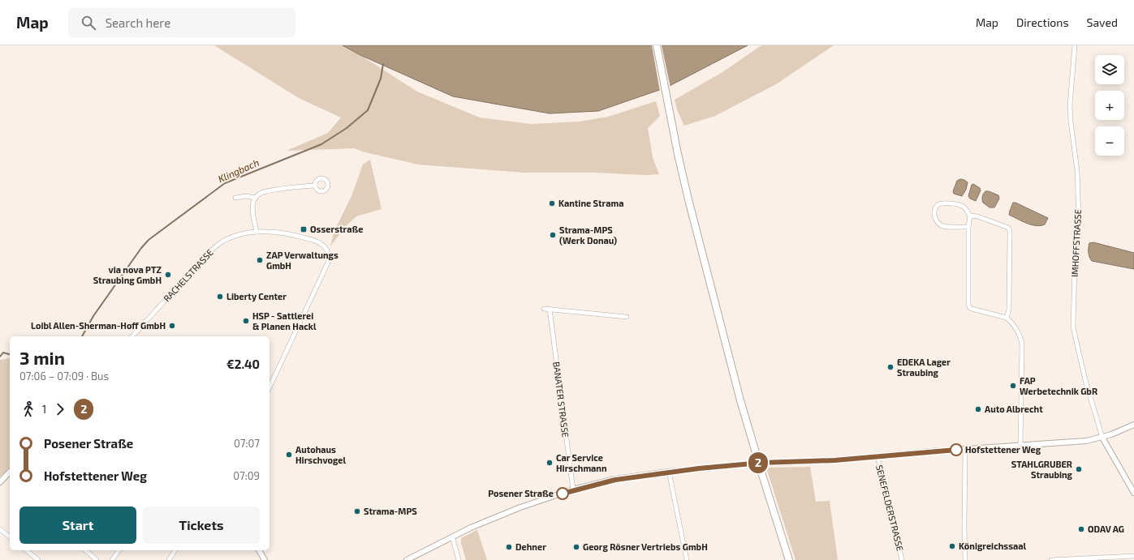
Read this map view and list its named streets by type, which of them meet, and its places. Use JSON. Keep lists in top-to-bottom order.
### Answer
{
  "streets": {
    "street": [
      "IMHOFFSTRASSE",
      "RACHELSTRASSE",
      "BANATER STRASSE",
      "SENEFELDERSTRASSE"
    ]
  },
  "water": ["Klingbach"],
  "places": {
    "other": [
      "Kantine Strama",
      "Strama-MPS (Werk Donau)",
      "ZAP Verwaltungs GmbH",
      "via nova PTZ Straubing GmbH",
      "Liberty Center",
      "HSP - Sattlerei & Planen Hackl",
      "Loibl Allen-Sherman-Hoff GmbH",
      "EDEKA Lager Straubing",
      "FAP Werbetechnik GbR",
      "Auto Albrecht",
      "Hofstettener Weg",
      "Autohaus Hirschvogel",
      "Car Service Hirschmann",
      "STAHLGRUBER Straubing",
      "Posener Straße",
      "Strama-MPS",
      "ODAV AG",
      "Königreichssaal",
      "Dehner",
      "Georg Rösner Vertriebs GmbH"
    ],
    "transit": ["Osserstraße"]
  },
  "lines": ["bus line 2"],
  "page": {
    "header": "Map",
    "search": "Search here",
    "nav": ["Map", "Directions", "Saved"],
    "on_map": "2",
    "map_buttons": ["+", "−"],
    "heading": ["3 min", "07:06 – 07:09 · Bus", "€2.40"],
    "legs": ["1", "2"],
    "list": [
      {
        "name": "Posener Straße",
        "value": "07:07"
      },
      {
        "name": "Hofstettener Weg",
        "value": "07:09"
      }
    ],
    "buttons": ["Start", "Tickets"]
  }
}
